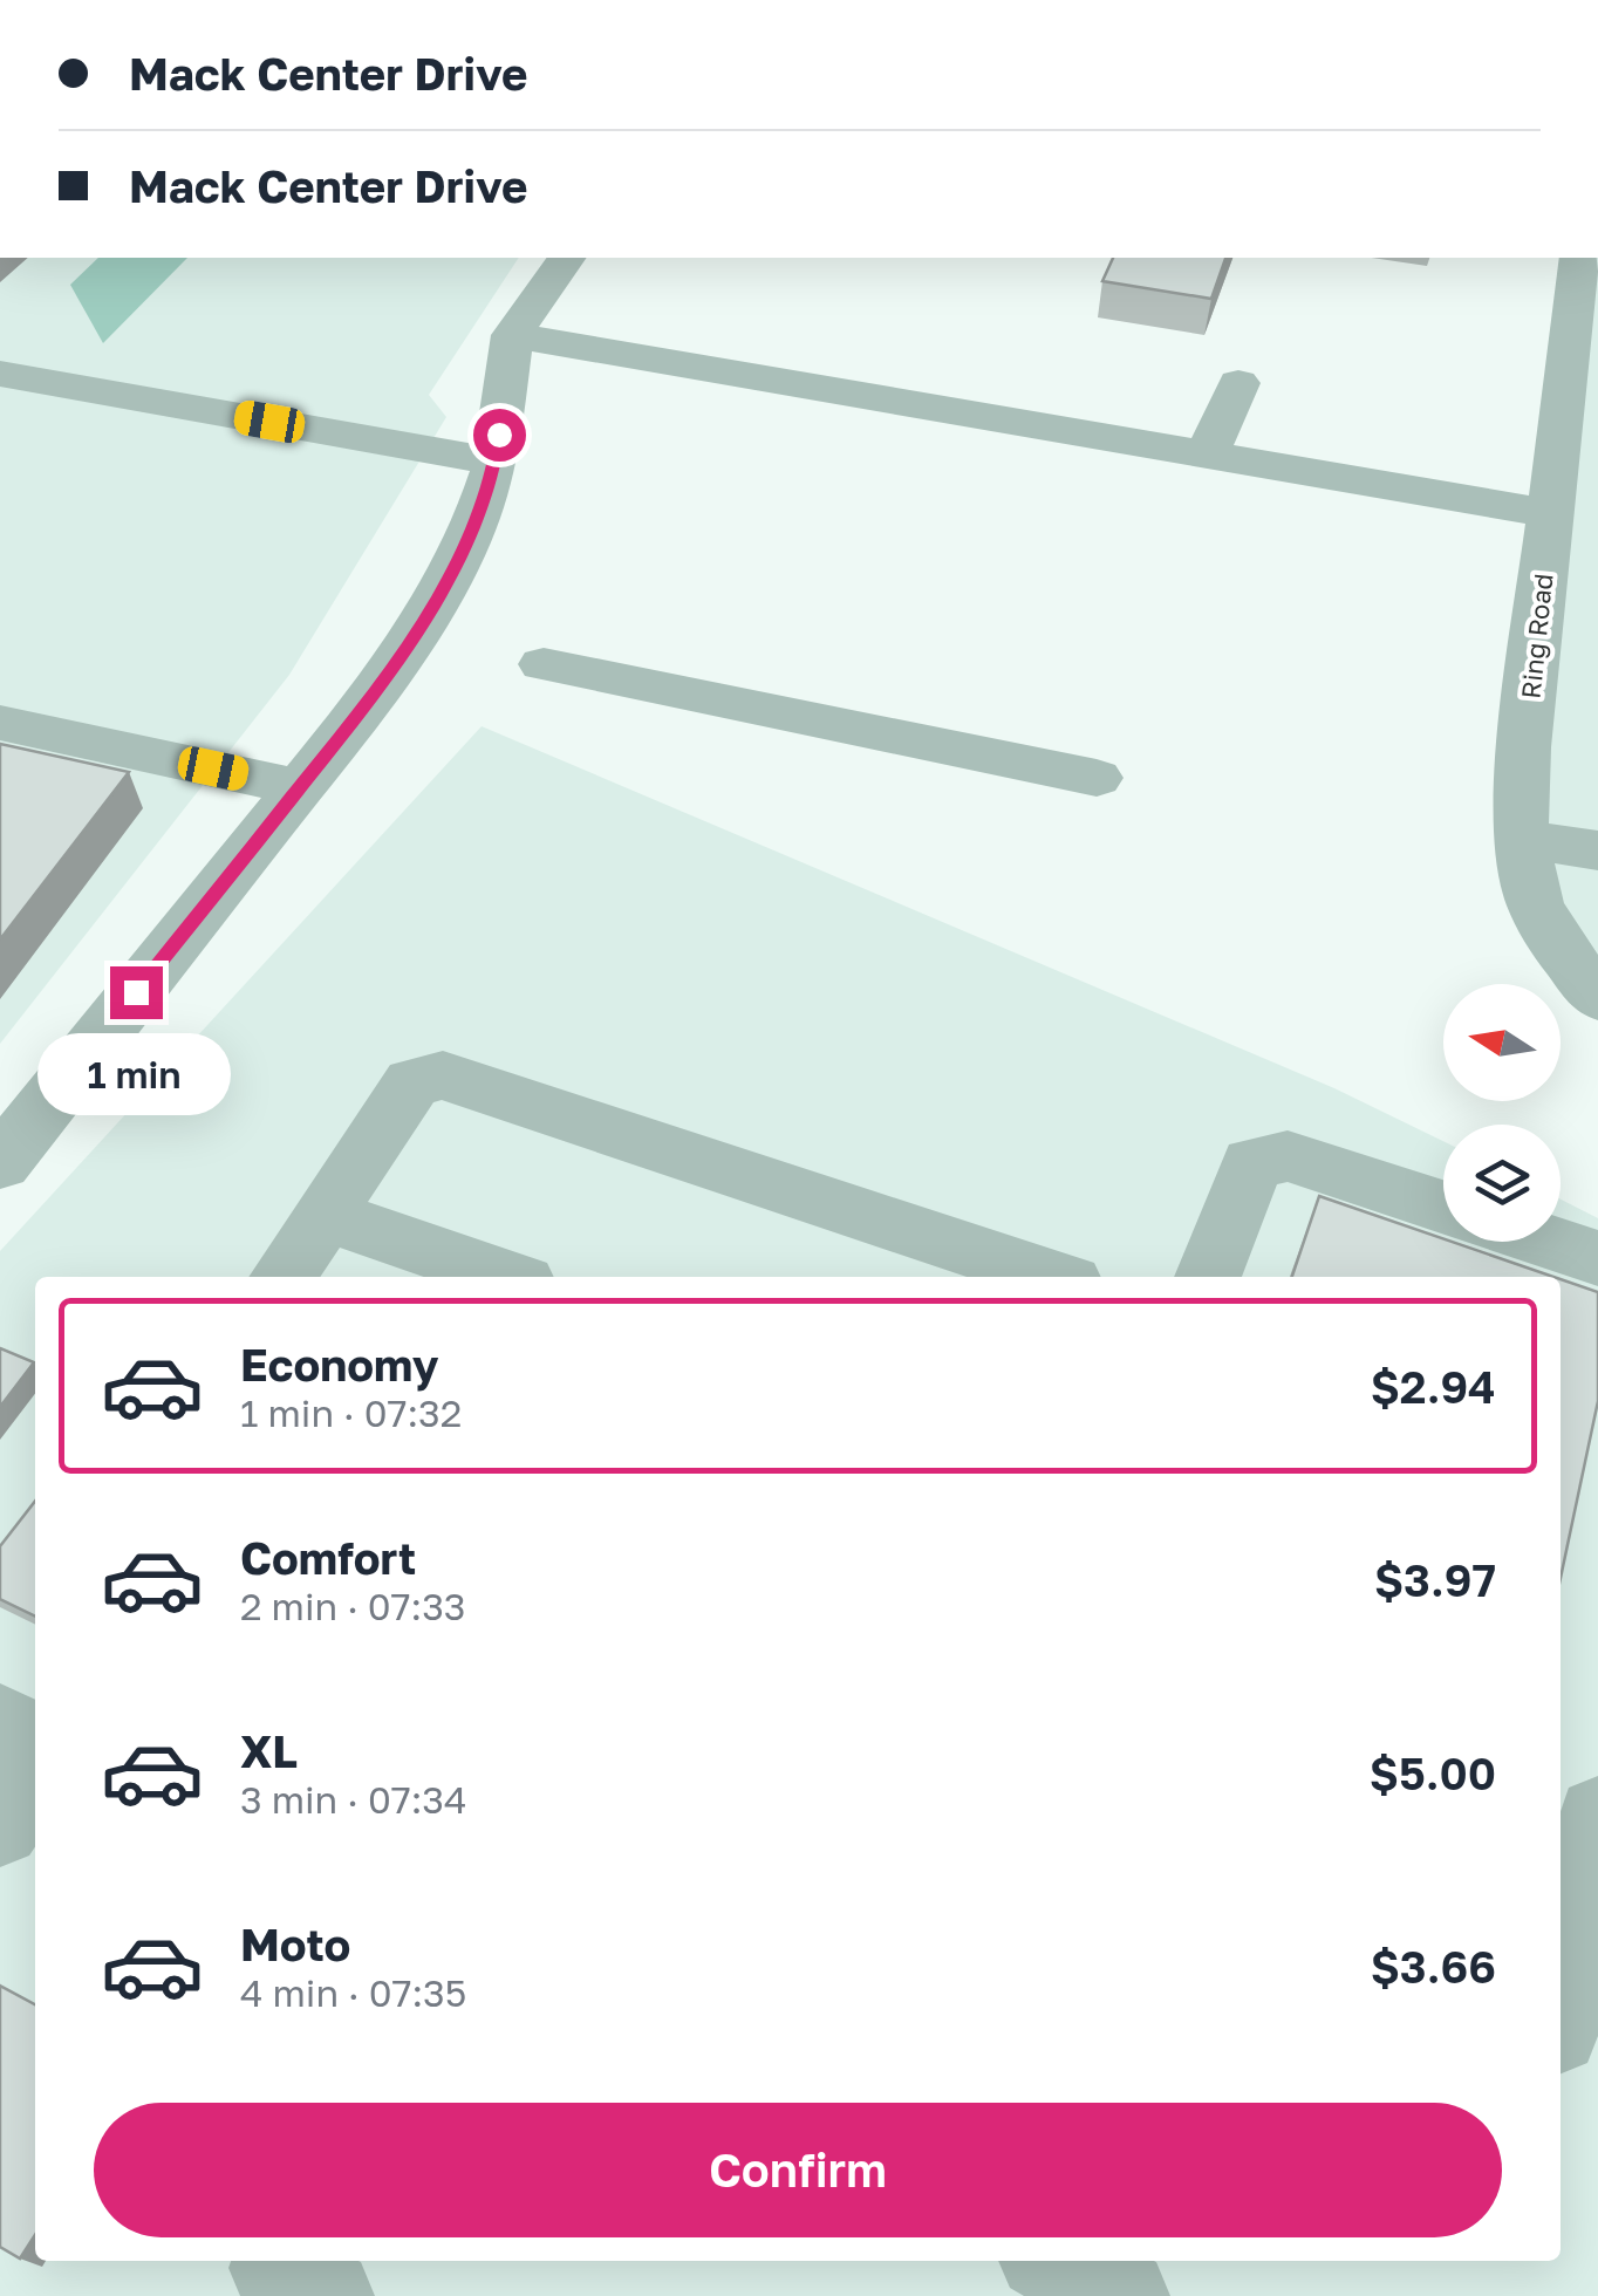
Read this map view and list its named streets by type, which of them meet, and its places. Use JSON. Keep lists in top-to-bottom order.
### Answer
{
  "streets": {
    "street": ["Ring Road"]
  },
  "north": "left",
  "page": {
    "banner": ["Mack Center Drive", "Mack Center Drive"],
    "bubble": "1 min",
    "list": [
      {
        "name": "Economy",
        "note": "1 min · 07:32",
        "value": "$2.94"
      },
      {
        "name": "Comfort",
        "note": "2 min · 07:33",
        "value": "$3.97"
      },
      {
        "name": "XL",
        "note": "3 min · 07:34",
        "value": "$5.00"
      },
      {
        "name": "Moto",
        "note": "4 min · 07:35",
        "value": "$3.66"
      }
    ],
    "buttons": "Confirm"
  }
}
